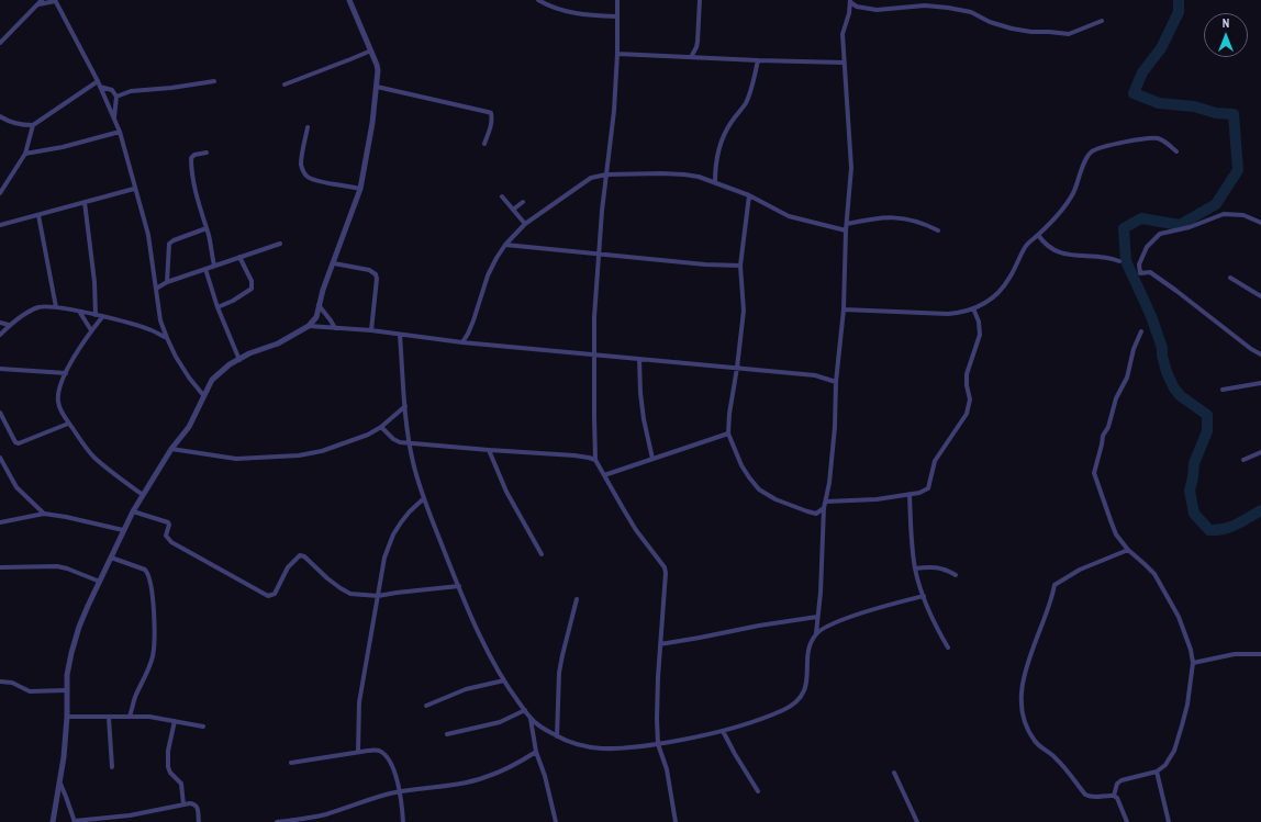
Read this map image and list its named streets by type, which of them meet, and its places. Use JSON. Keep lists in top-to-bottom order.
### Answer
{
  "north": "top"
}
